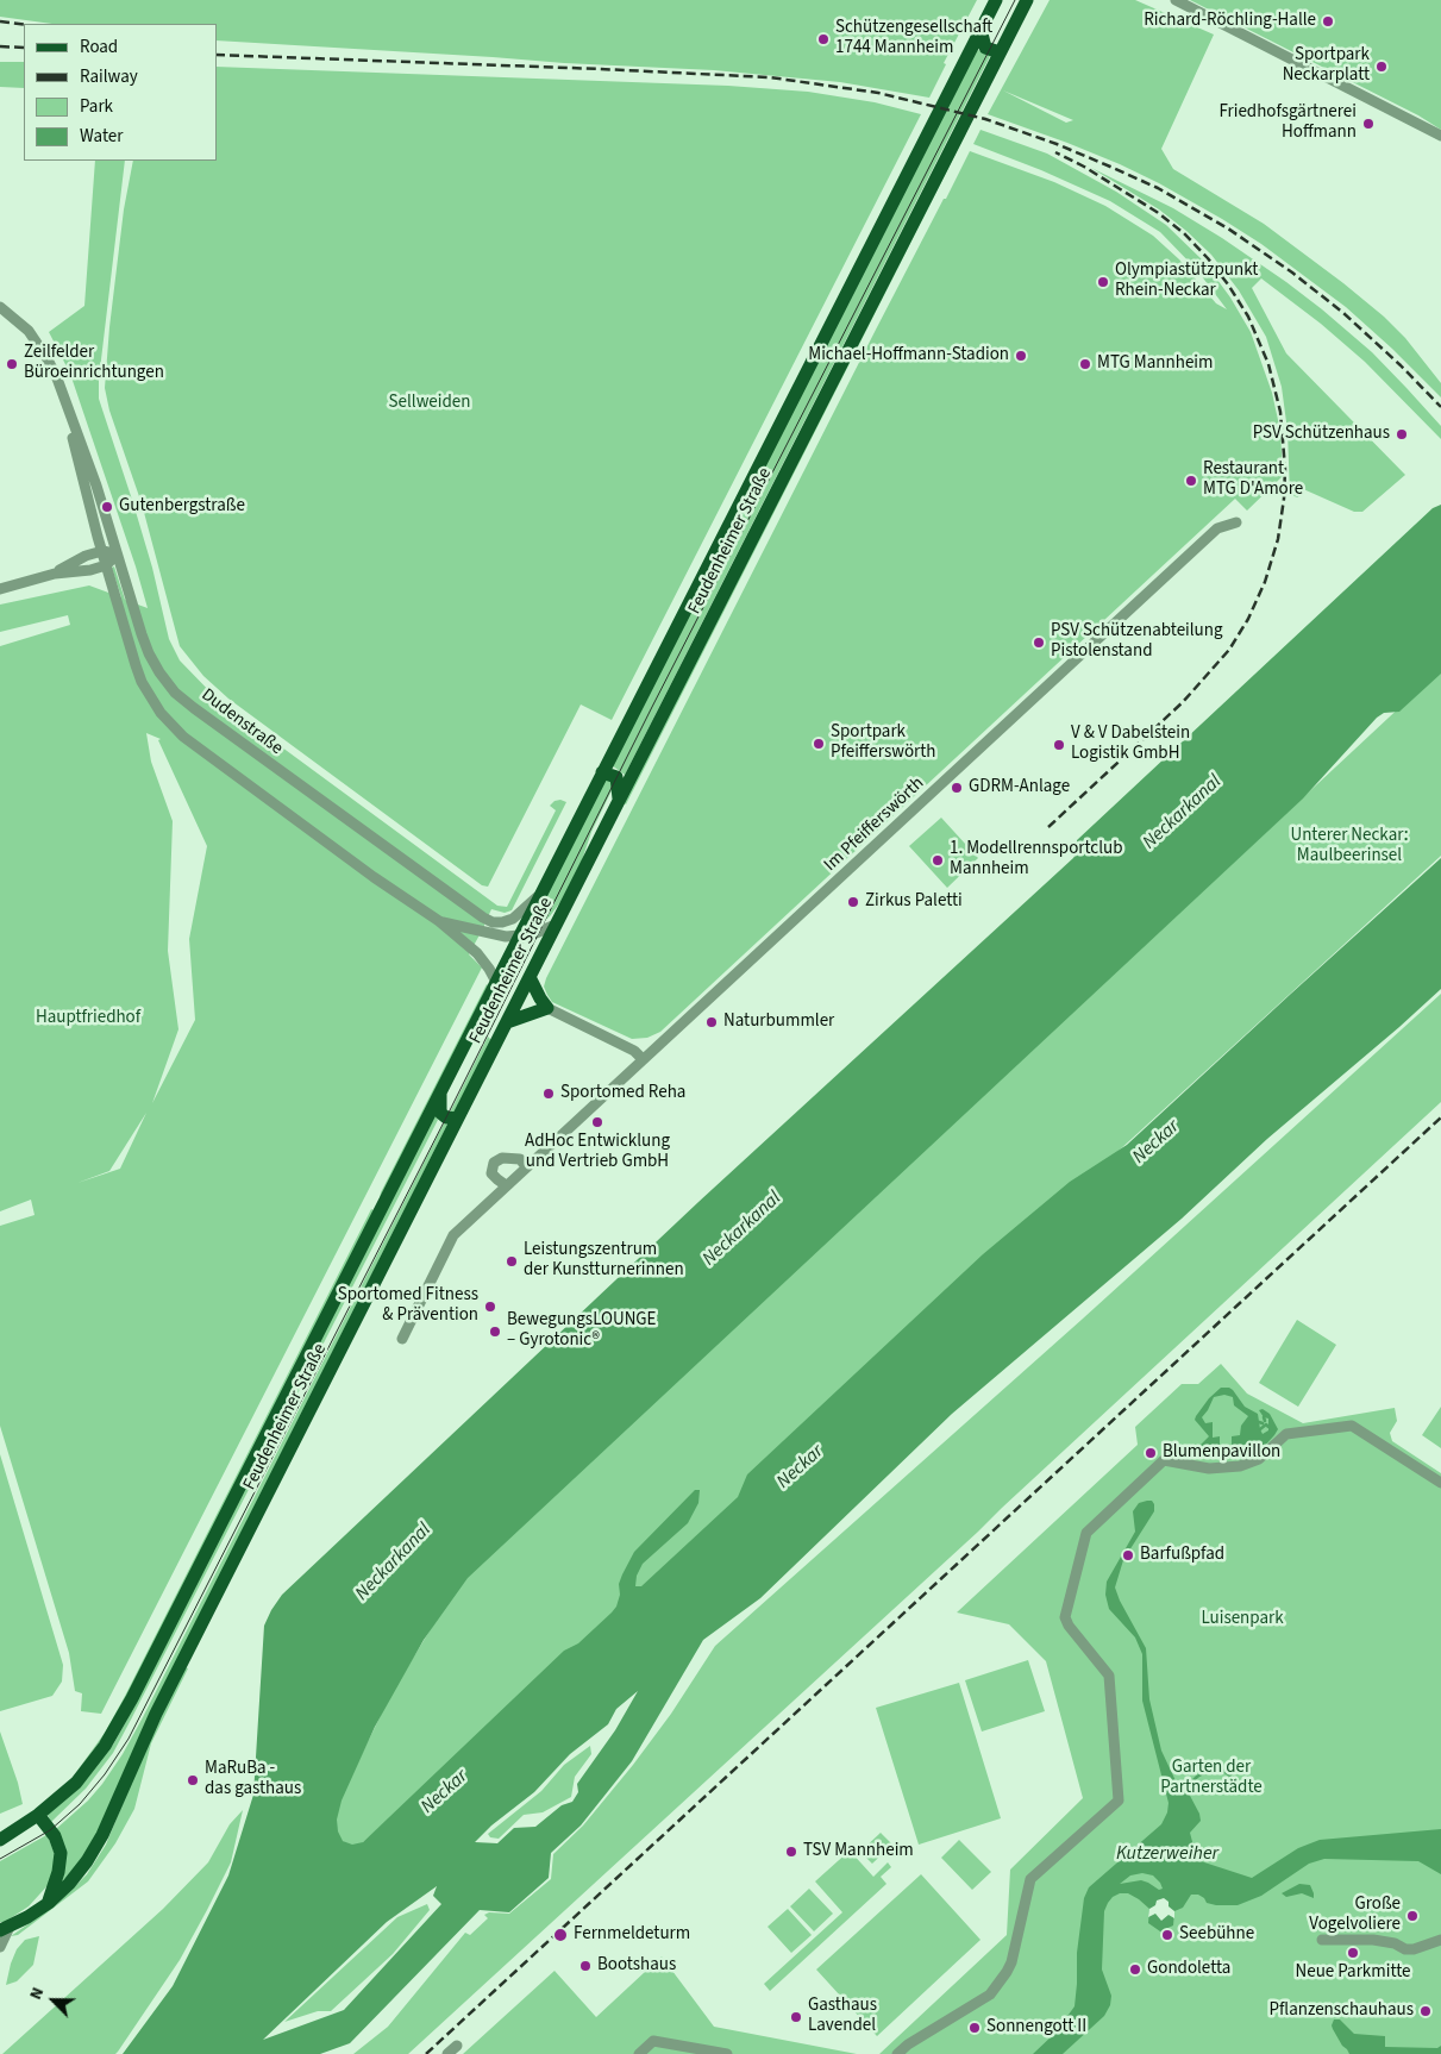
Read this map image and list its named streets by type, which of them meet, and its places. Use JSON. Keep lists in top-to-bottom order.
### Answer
{
  "streets": {
    "main road": ["Feudenheimer Straße"],
    "street": ["Dudenstraße", "Im Pfeifferswörth"]
  },
  "crossings": [
    ["Feudenheimer Straße", "Dudenstraße"]
  ],
  "water": ["Neckarkanal", "Neckar", "Kutzerweiher"],
  "parks": [
    "Sellweiden",
    "Unterer Neckar: Maulbeerinsel",
    "Hauptfriedhof",
    "Luisenpark",
    "Garten der Partnerstädte"
  ],
  "places": [
    "Richard-Röchling-Halle",
    "Schützengesellschaft 1744 Mannheim",
    "Sportpark Neckarplatt",
    "Friedhofsgärtnerei Hoffmann",
    "Olympiastützpunkt Rhein-Neckar",
    "Michael-Hoffmann-Stadion",
    "Zeilfelder Büroeinrichtungen",
    "MTG Mannheim",
    "PSV Schützenhaus",
    "Restaurant MTG D'Amore",
    "Gutenbergstraße",
    "PSV Schützenabteilung Pistolenstand",
    "Sportpark Pfeifferswörth",
    "V & V Dabelstein Logistik GmbH",
    "GDRM-Anlage",
    "1. Modellrennsportclub Mannheim",
    "Zirkus Paletti",
    "Naturbummler",
    "Sportomed Reha",
    "AdHoc Entwicklung und Vertrieb GmbH",
    "Leistungszentrum der Kunstturnerinnen",
    "Sportomed Fitness & Prävention",
    "BewegungsLOUNGE – Gyrotonic®",
    "Blumenpavillon",
    "Barfußpfad",
    "MaRuBa - das gasthaus",
    "TSV Mannheim",
    "Große Vogelvoliere",
    "Fernmeldeturm",
    "Seebühne",
    "Neue Parkmitte",
    "Bootshaus",
    "Gondoletta",
    "Pflanzenschauhaus",
    "Gasthaus Lavendel",
    "Sonnengott II"
  ],
  "legend": [
    "Road",
    "Railway",
    "Park",
    "Water"
  ],
  "north": "top left"
}
